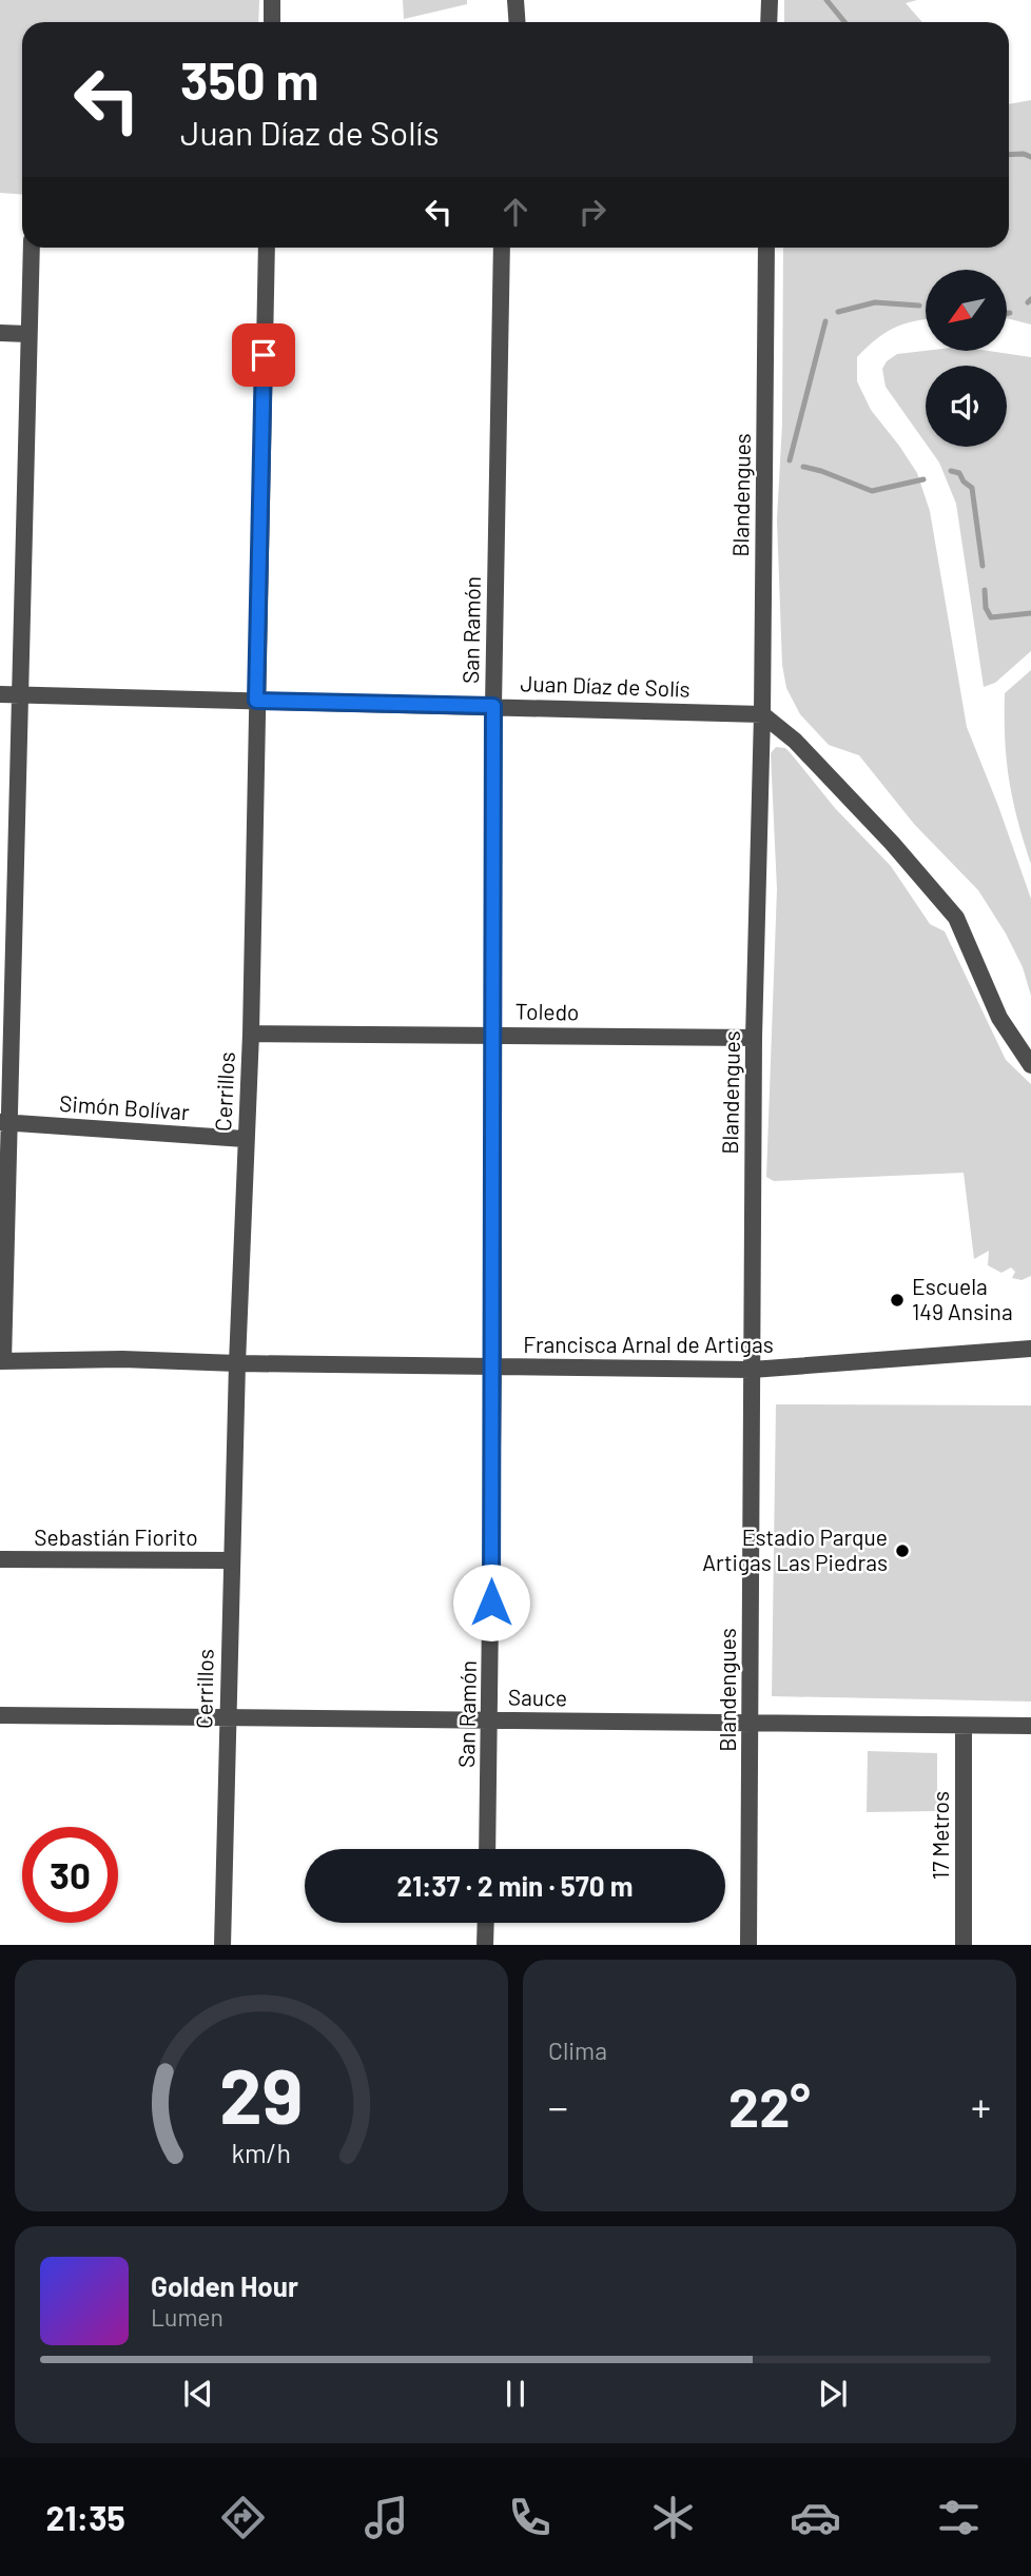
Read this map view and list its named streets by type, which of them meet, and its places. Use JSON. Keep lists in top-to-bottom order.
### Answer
{
  "streets": {
    "street": [
      "Blandengues",
      "San Ramón",
      "Juan Díaz de Solís",
      "Toledo",
      "Cerrillos",
      "Simón Bolívar",
      "Francisca Arnal de Artigas",
      "Sebastián Fiorito",
      "Sauce",
      "17 Metros"
    ]
  },
  "crossings": [
    ["Blandengues", "Juan Díaz de Solís"],
    ["Blandengues", "Toledo"],
    ["Blandengues", "Francisca Arnal de Artigas"],
    ["Blandengues", "Sauce"],
    ["San Ramón", "Juan Díaz de Solís"],
    ["San Ramón", "Toledo"],
    ["San Ramón", "Francisca Arnal de Artigas"],
    ["San Ramón", "Sauce"],
    ["Juan Díaz de Solís", "Cerrillos"],
    ["Toledo", "Cerrillos"],
    ["Cerrillos", "Simón Bolívar"],
    ["Cerrillos", "Francisca Arnal de Artigas"],
    ["Cerrillos", "Sebastián Fiorito"],
    ["Cerrillos", "Sauce"],
    ["Sauce", "17 Metros"]
  ],
  "places": ["Escuela 149 Ansina", "Estadio Parque Artigas Las Piedras"],
  "north": "bottom left",
  "page": {
    "turn": ["350 m", "Juan Díaz de Solís"],
    "limit": "30",
    "trip": "21:37 · 2 min · 570 m",
    "tile": "Clima",
    "heat": ["−", "22°", "+"],
    "song": ["Golden Hour", "Lumen"],
    "tabs": "21:35",
    "gauge": ["29", "km/h"]
  }
}
